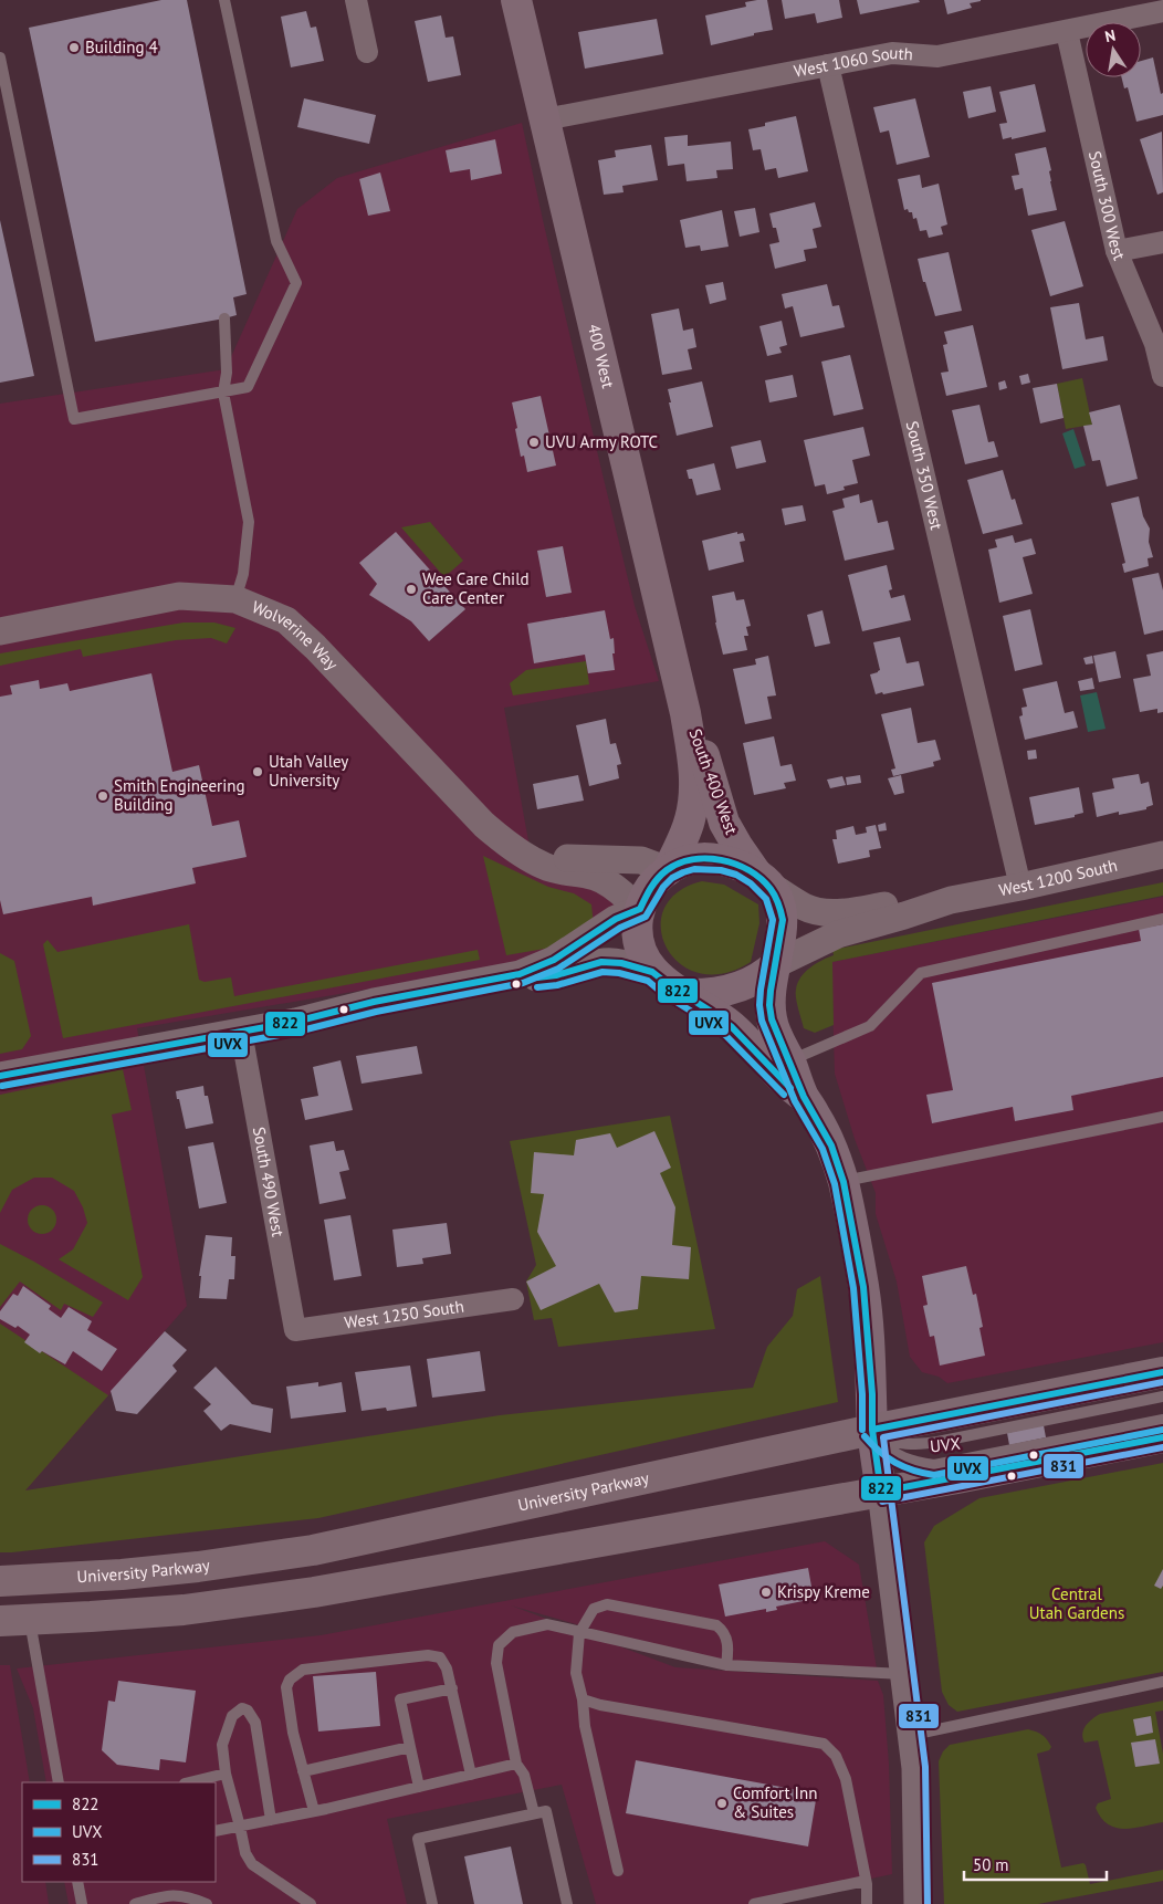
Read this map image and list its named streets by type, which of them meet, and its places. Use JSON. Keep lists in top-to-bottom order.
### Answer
{
  "streets": {
    "main road": ["400 West", "South 400 West", "University Parkway"],
    "street": [
      "West 1060 South",
      "South 300 West",
      "South 350 West",
      "Wolverine Way",
      "West 1200 South",
      "South 490 West",
      "West 1250 South"
    ],
    "lane": ["UVX"]
  },
  "crossings": [
    ["West 1060 South", "South 300 West"],
    ["West 1060 South", "400 West"],
    ["West 1060 South", "South 350 West"],
    ["400 West", "South 400 West"],
    ["South 350 West", "West 1200 South"],
    ["Wolverine Way", "South 400 West"],
    ["Wolverine Way", "West 1200 South"],
    ["South 400 West", "West 1200 South"],
    ["South 490 West", "West 1250 South"],
    ["UVX", "University Parkway"]
  ],
  "parks": ["Central Utah Gardens"],
  "places": [
    "Building 4",
    "UVU Army ROTC",
    "Wee Care Child Care Center",
    "Utah Valley University",
    "Smith Engineering Building",
    "Krispy Kreme",
    "Comfort Inn & Suites"
  ],
  "lines": ["transit line 822", "transit line UVX", "transit line 831"],
  "legend": ["822", "UVX", "831"],
  "scale_bar": "50 m",
  "north": "top"
}
